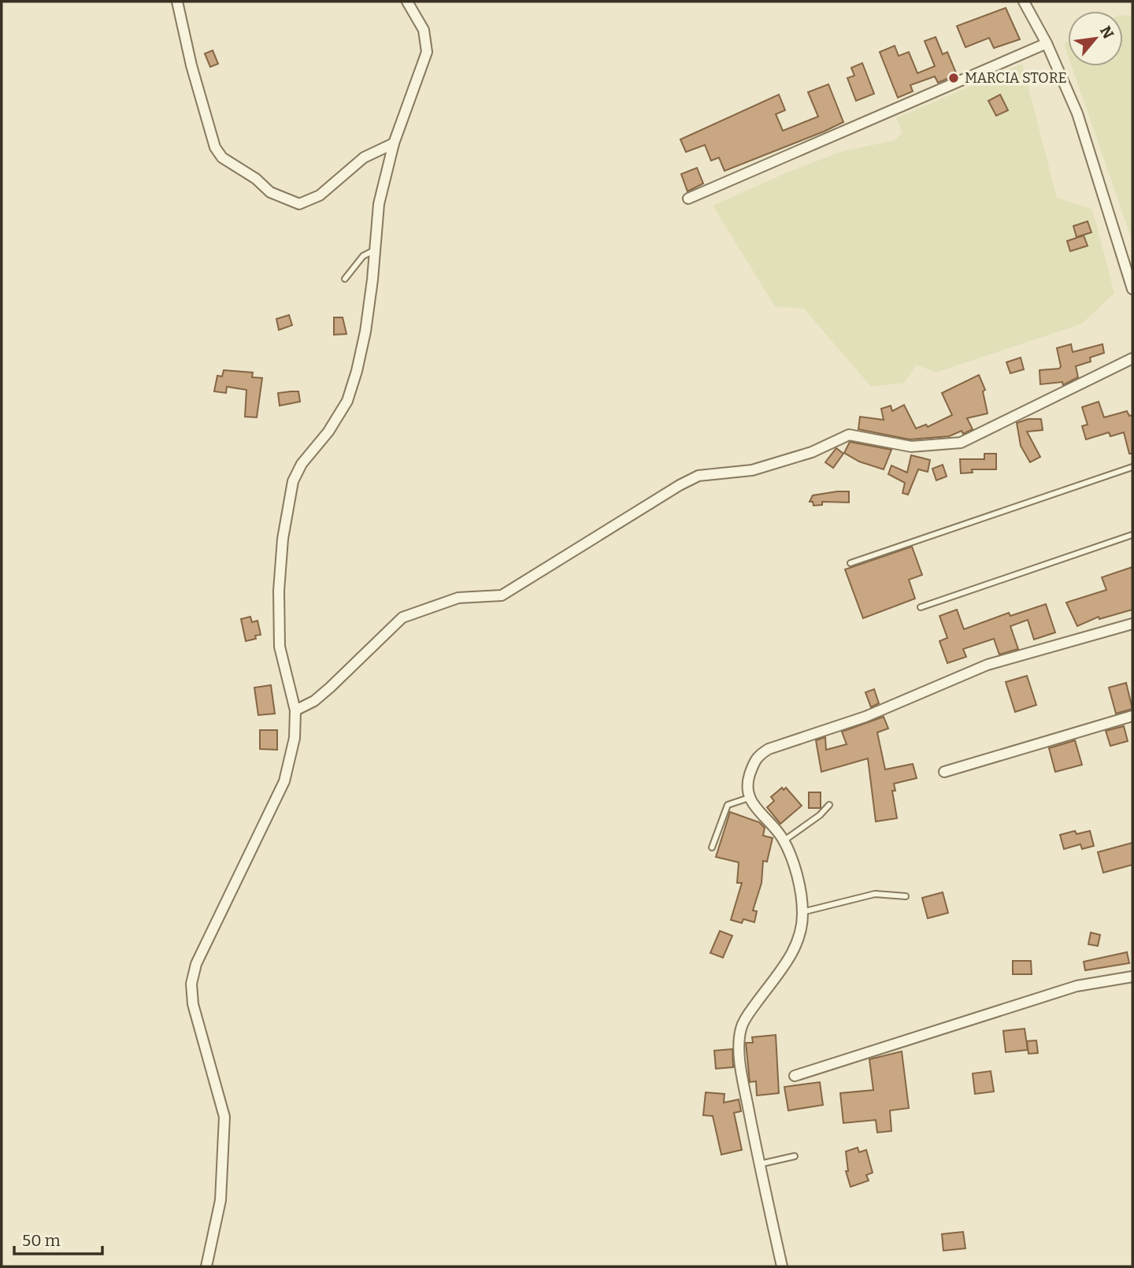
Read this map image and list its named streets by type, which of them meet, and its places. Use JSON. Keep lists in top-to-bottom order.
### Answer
{
  "places": ["MARCIA STORE"],
  "scale_bar": "50 m",
  "north": "top right"
}
